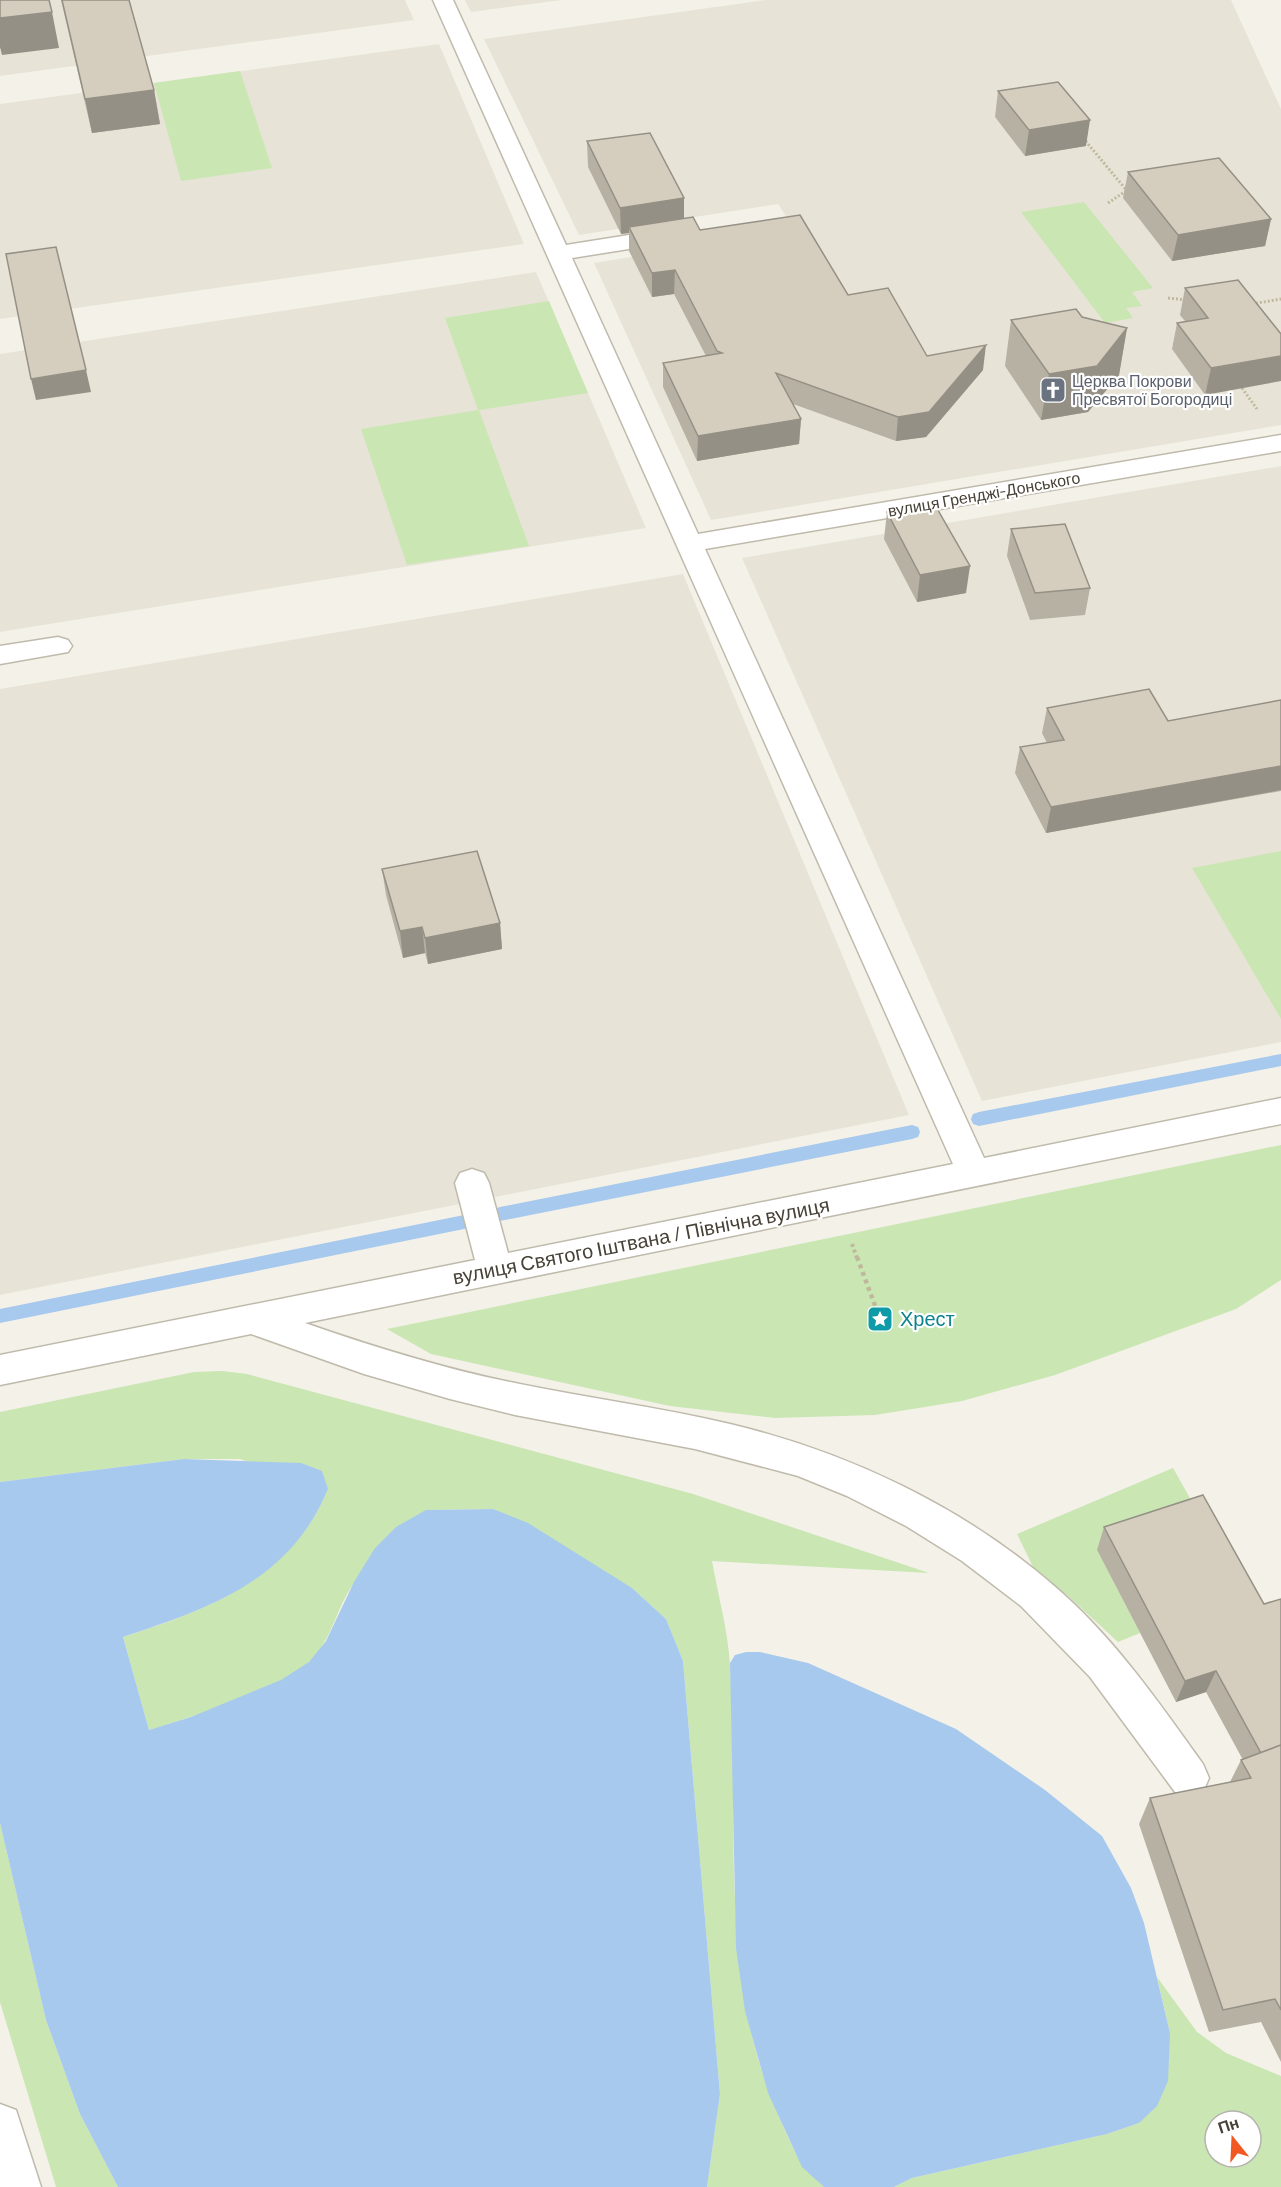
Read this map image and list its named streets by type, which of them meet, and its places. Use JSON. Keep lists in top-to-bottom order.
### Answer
{
  "streets": {
    "street": ["вулиця Гренджі-Донського", "вулиця Святого Іштвана / Північна вулиця"]
  },
  "places": {
    "church": ["Церква Покрови Пресвятої Богородиці"],
    "place": ["Хрест"]
  },
  "north": "top"
}
